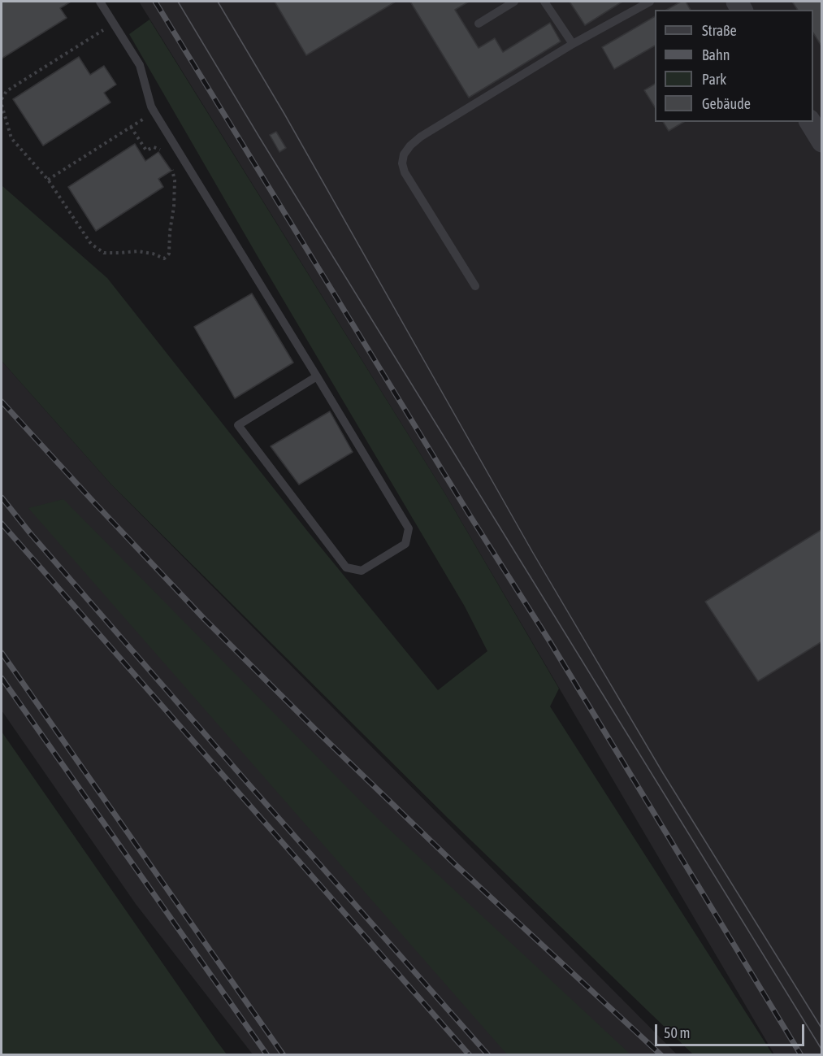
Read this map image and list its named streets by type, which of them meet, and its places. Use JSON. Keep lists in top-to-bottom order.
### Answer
{
  "legend": [
    "Straße",
    "Bahn",
    "Park",
    "Gebäude"
  ],
  "scale_bar": "50 m"
}
